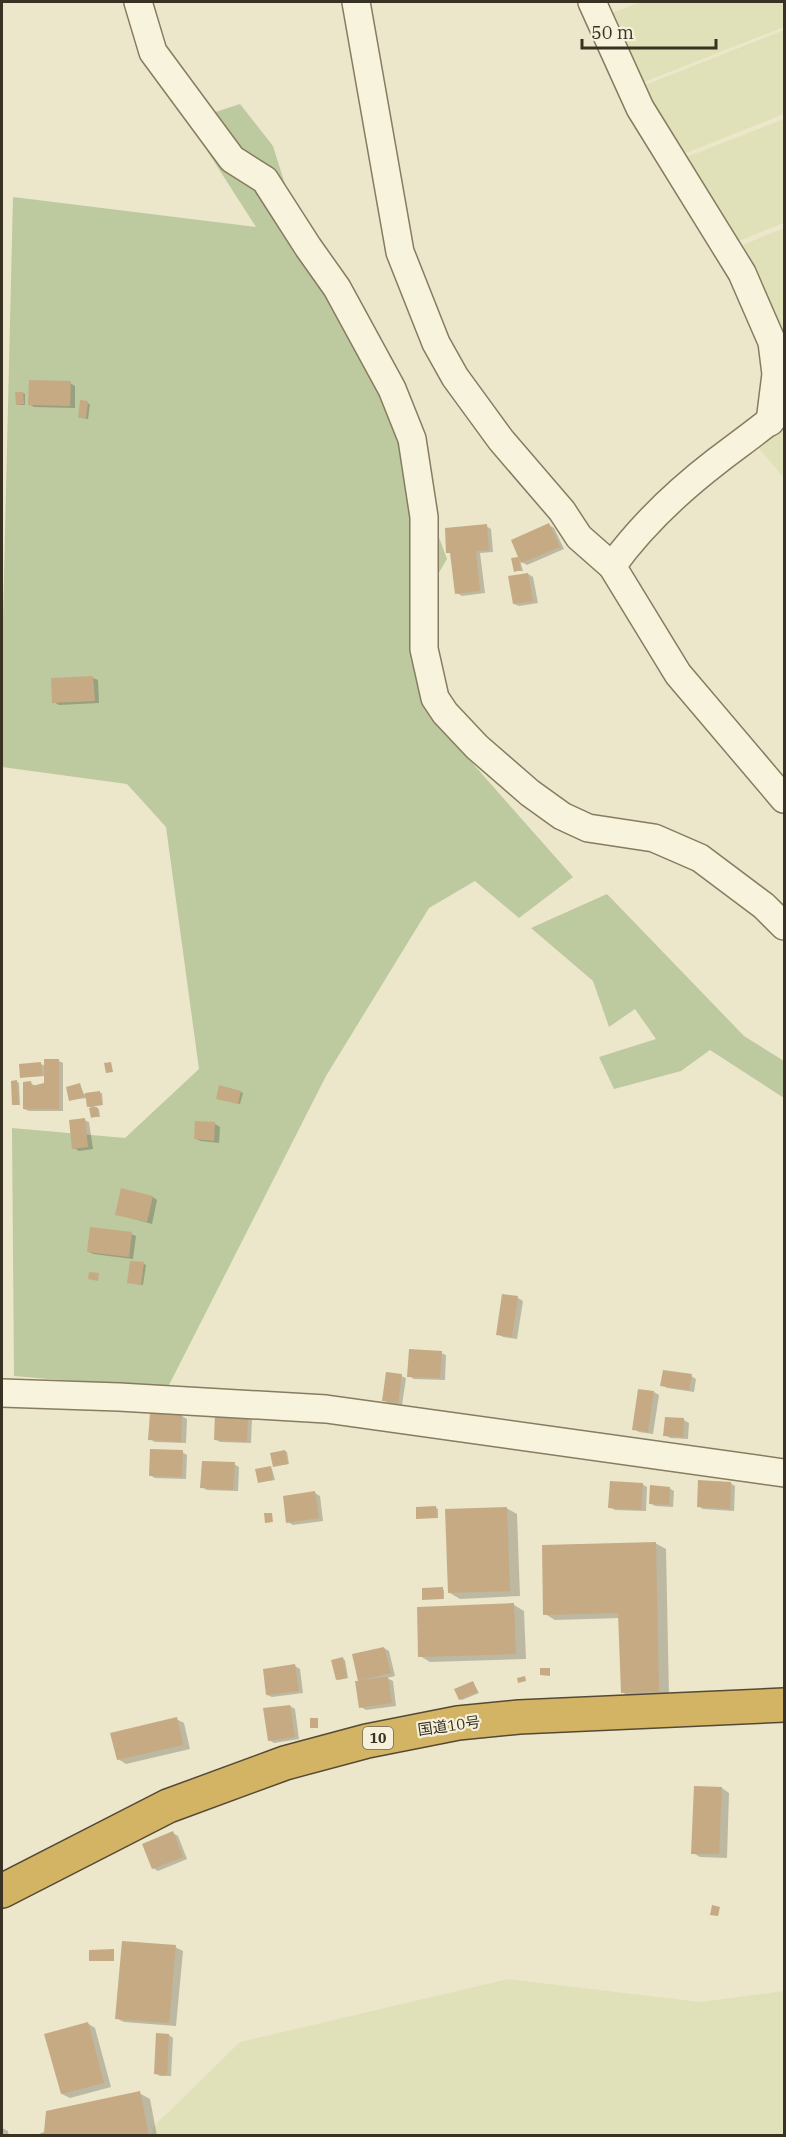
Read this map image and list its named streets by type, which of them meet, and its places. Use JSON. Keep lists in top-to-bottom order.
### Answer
{
  "streets": {
    "highway": ["国道10号", "10"]
  },
  "scale_bar": "50 m"
}
